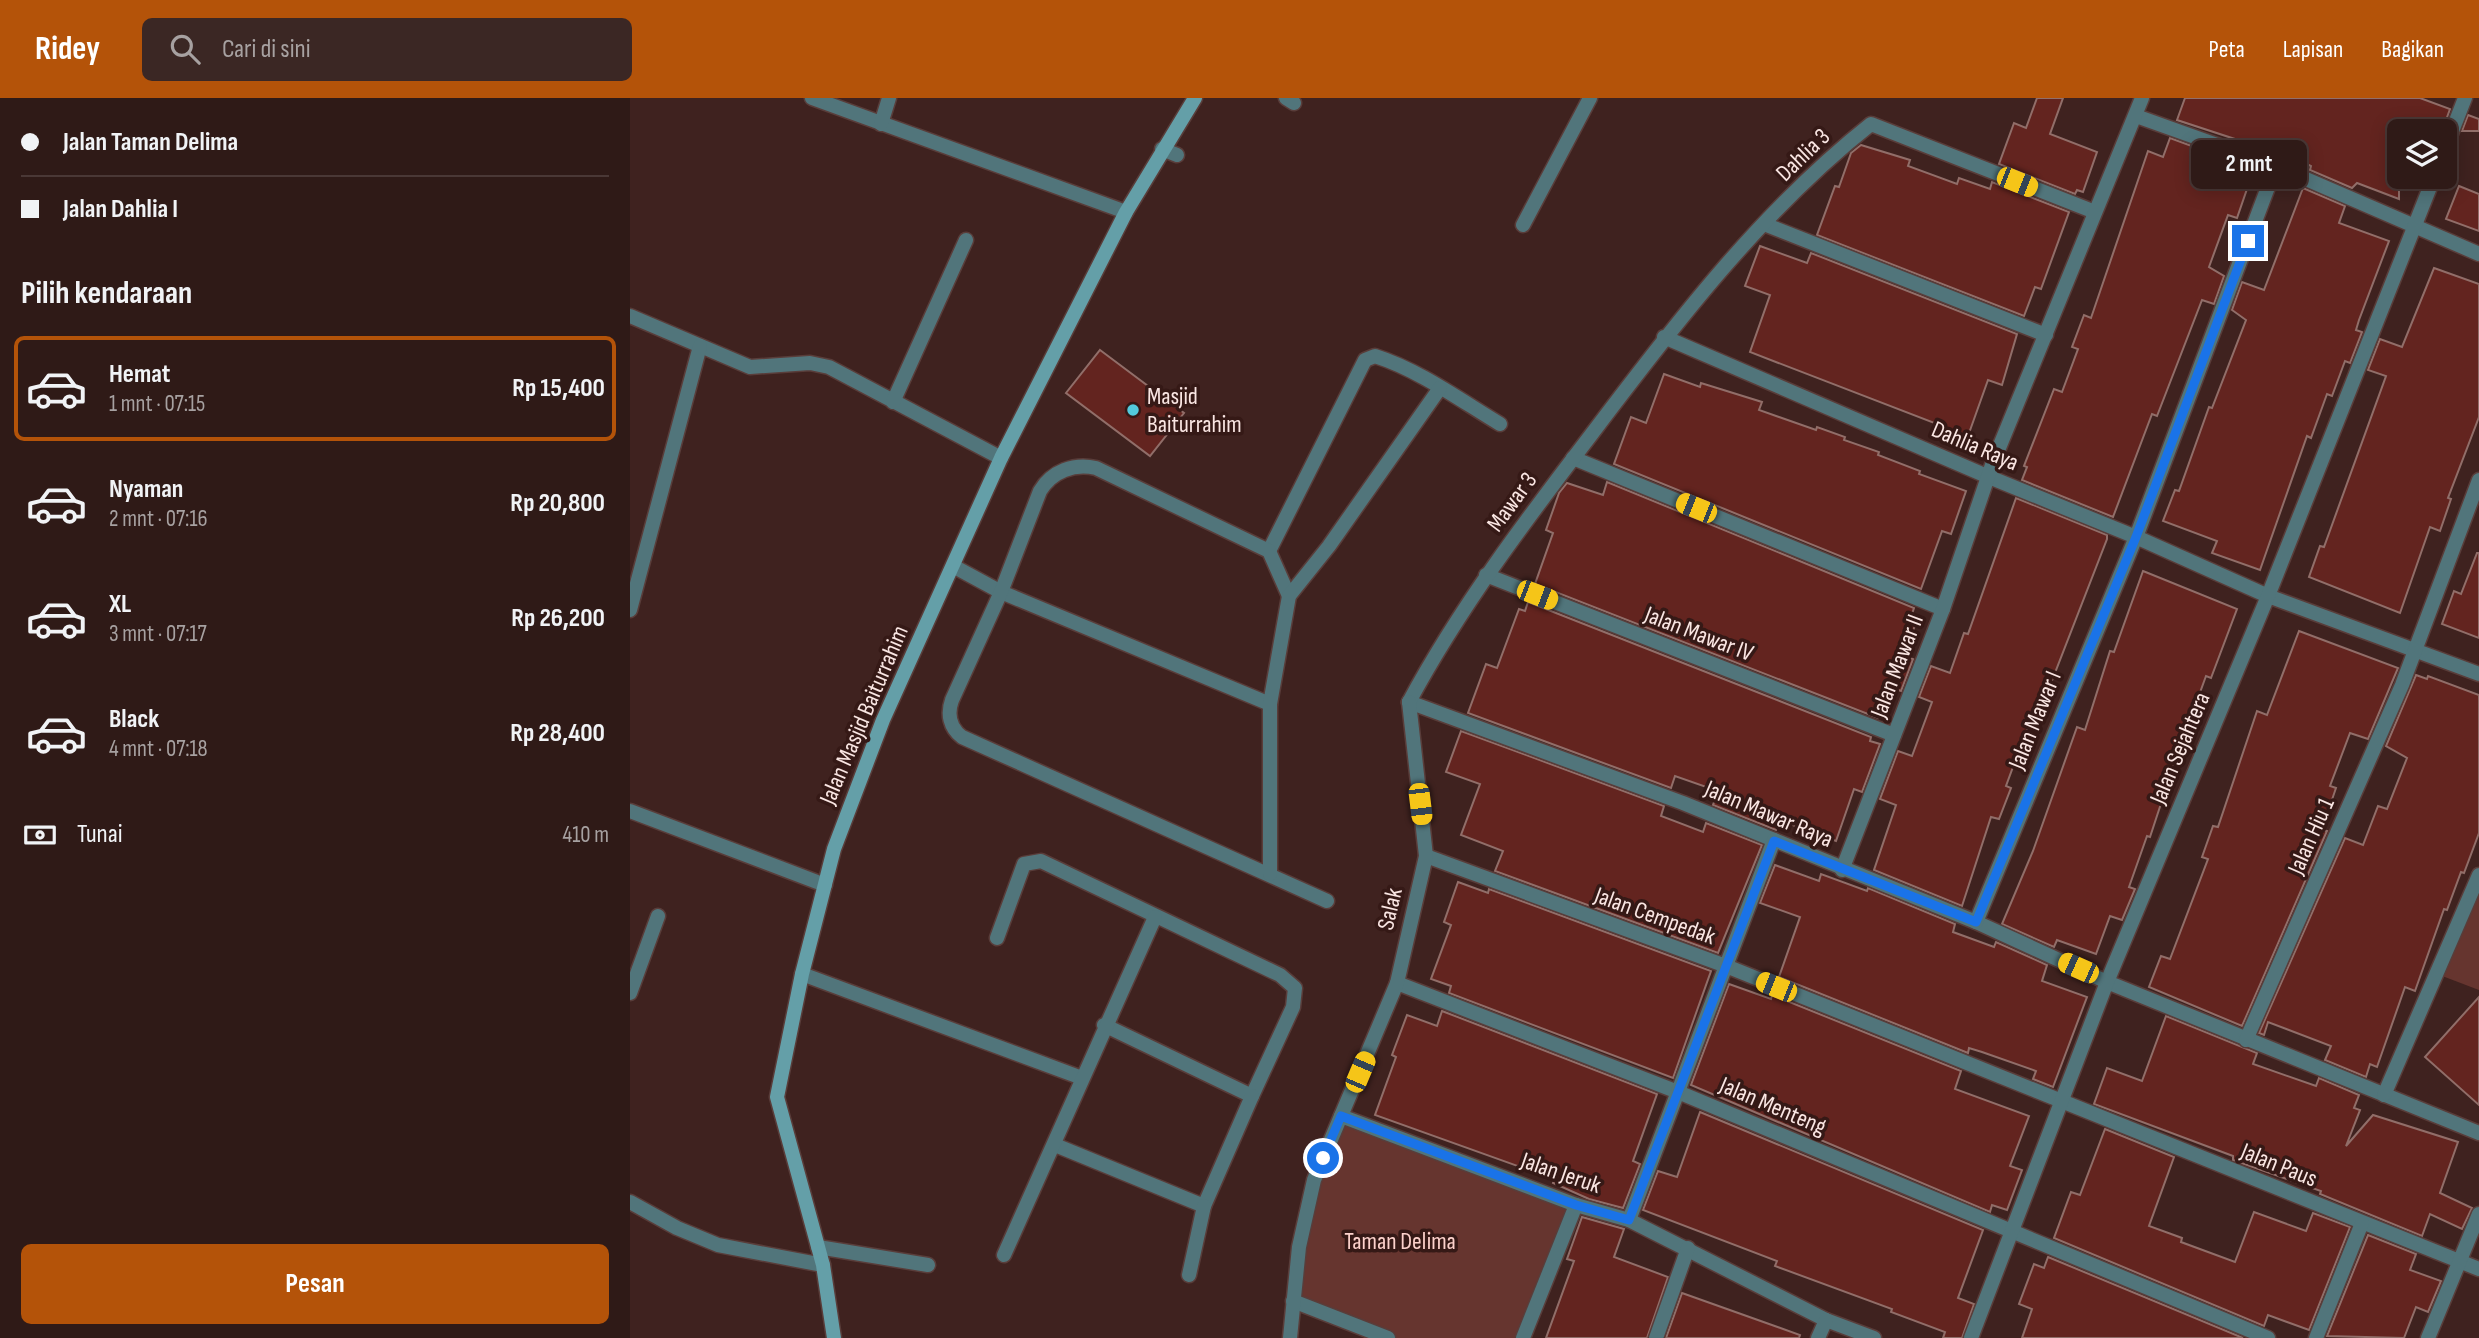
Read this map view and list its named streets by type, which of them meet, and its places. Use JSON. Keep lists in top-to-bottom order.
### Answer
{
  "streets": {
    "street": [
      "Dahlia 3",
      "Dahlia Raya",
      "Mawar 3",
      "Jalan Mawar IV",
      "Jalan Mawar II",
      "Jalan Masjid Baiturrahim",
      "Jalan Mawar I",
      "Jalan Sejahtera",
      "Jalan Mawar Raya",
      "Jalan Hiu 1",
      "Salak",
      "Jalan Cempedak",
      "Jalan Menteng",
      "Jalan Paus",
      "Jalan Jeruk"
    ]
  },
  "crossings": [
    ["Dahlia 3", "Dahlia Raya"],
    ["Dahlia 3", "Mawar 3"],
    ["Dahlia 3", "Jalan Mawar II"],
    ["Dahlia Raya", "Mawar 3"],
    ["Dahlia Raya", "Jalan Mawar II"],
    ["Dahlia Raya", "Jalan Mawar I"],
    ["Dahlia Raya", "Jalan Sejahtera"],
    ["Dahlia Raya", "Jalan Hiu 1"],
    ["Mawar 3", "Jalan Mawar IV"],
    ["Mawar 3", "Jalan Mawar Raya"],
    ["Mawar 3", "Salak"],
    ["Jalan Mawar IV", "Jalan Mawar II"],
    ["Jalan Mawar II", "Jalan Mawar Raya"],
    ["Jalan Mawar I", "Jalan Mawar Raya"],
    ["Jalan Sejahtera", "Jalan Mawar Raya"],
    ["Jalan Sejahtera", "Jalan Cempedak"],
    ["Jalan Sejahtera", "Jalan Menteng"],
    ["Jalan Sejahtera", "Jalan Paus"],
    ["Jalan Mawar Raya", "Jalan Hiu 1"],
    ["Jalan Mawar Raya", "Salak"],
    ["Salak", "Jalan Cempedak"],
    ["Salak", "Jalan Menteng"],
    ["Salak", "Jalan Jeruk"],
    ["Jalan Cempedak", "Jalan Paus"]
  ],
  "parks": ["Taman Delima"],
  "places": ["Masjid Baiturrahim"],
  "page": {
    "header": "Ridey",
    "search": "Cari di sini",
    "nav": ["Peta", "Lapisan", "Bagikan"],
    "banner": ["Jalan Taman Delima", "Jalan Dahlia I"],
    "bubble": "2 mnt",
    "heading": "Pilih kendaraan",
    "list": [
      {
        "name": "Hemat",
        "note": "1 mnt · 07:15",
        "value": "Rp 15,400"
      },
      {
        "name": "Nyaman",
        "note": "2 mnt · 07:16",
        "value": "Rp 20,800"
      },
      {
        "name": "XL",
        "note": "3 mnt · 07:17",
        "value": "Rp 26,200"
      },
      {
        "name": "Black",
        "note": "4 mnt · 07:18",
        "value": "Rp 28,400"
      }
    ],
    "pay": ["Tunai", "410 m"],
    "buttons": "Pesan"
  }
}
